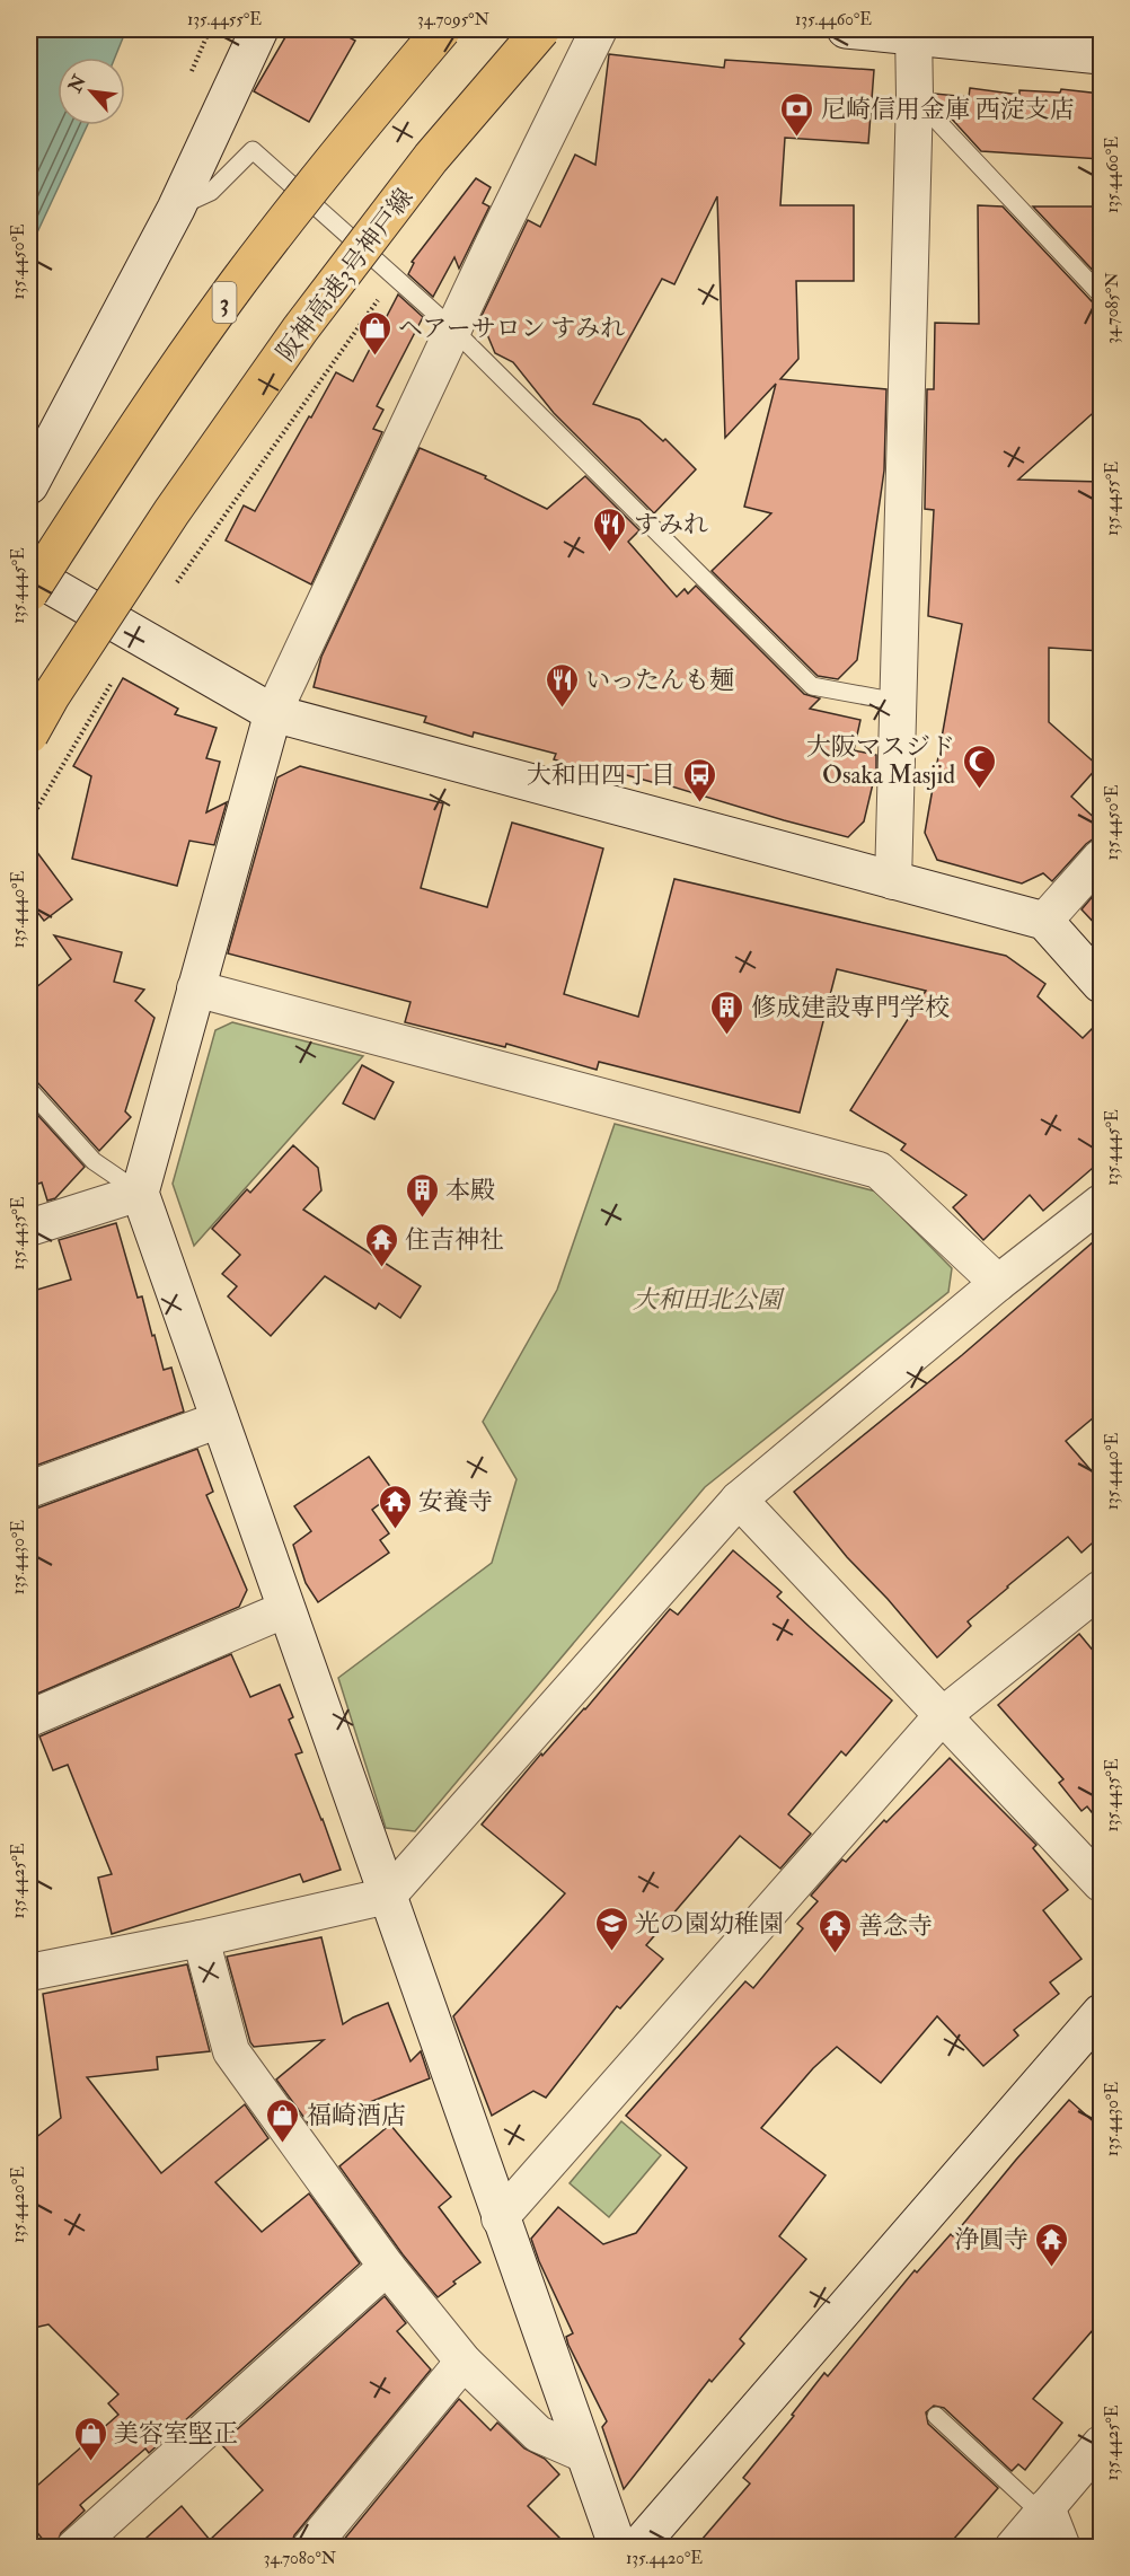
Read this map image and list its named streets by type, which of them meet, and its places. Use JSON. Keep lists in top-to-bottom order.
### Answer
{
  "streets": {
    "highway": ["阪神高速3号神戸線", "3"]
  },
  "parks": ["大和田北公園"],
  "places": {
    "bank": ["尼崎信用金庫 西淀支店"],
    "shop": ["ヘアーサロン すみれ", "福崎酒店", "美容室堅正"],
    "restaurant": ["すみれ", "いったんも麺"],
    "mosque": ["大阪マスジド Osaka Masjid"],
    "bus stop": ["大和田四丁目"],
    "building": ["修成建設専門学校", "本殿"],
    "temple": [
      "住吉神社",
      "安養寺",
      "善念寺",
      "浄圓寺"
    ],
    "school or university": ["光の園幼稚園"]
  },
  "north": "top left",
  "coordinates": [
    "135.4455°E",
    "34.7095°N",
    "135.4460°E",
    "135.4450°E",
    "34.7085°N",
    "135.4445°E",
    "135.4440°E",
    "135.4435°E",
    "135.4430°E",
    "135.4425°E",
    "135.4420°E",
    "34.7080°N"
  ]
}
